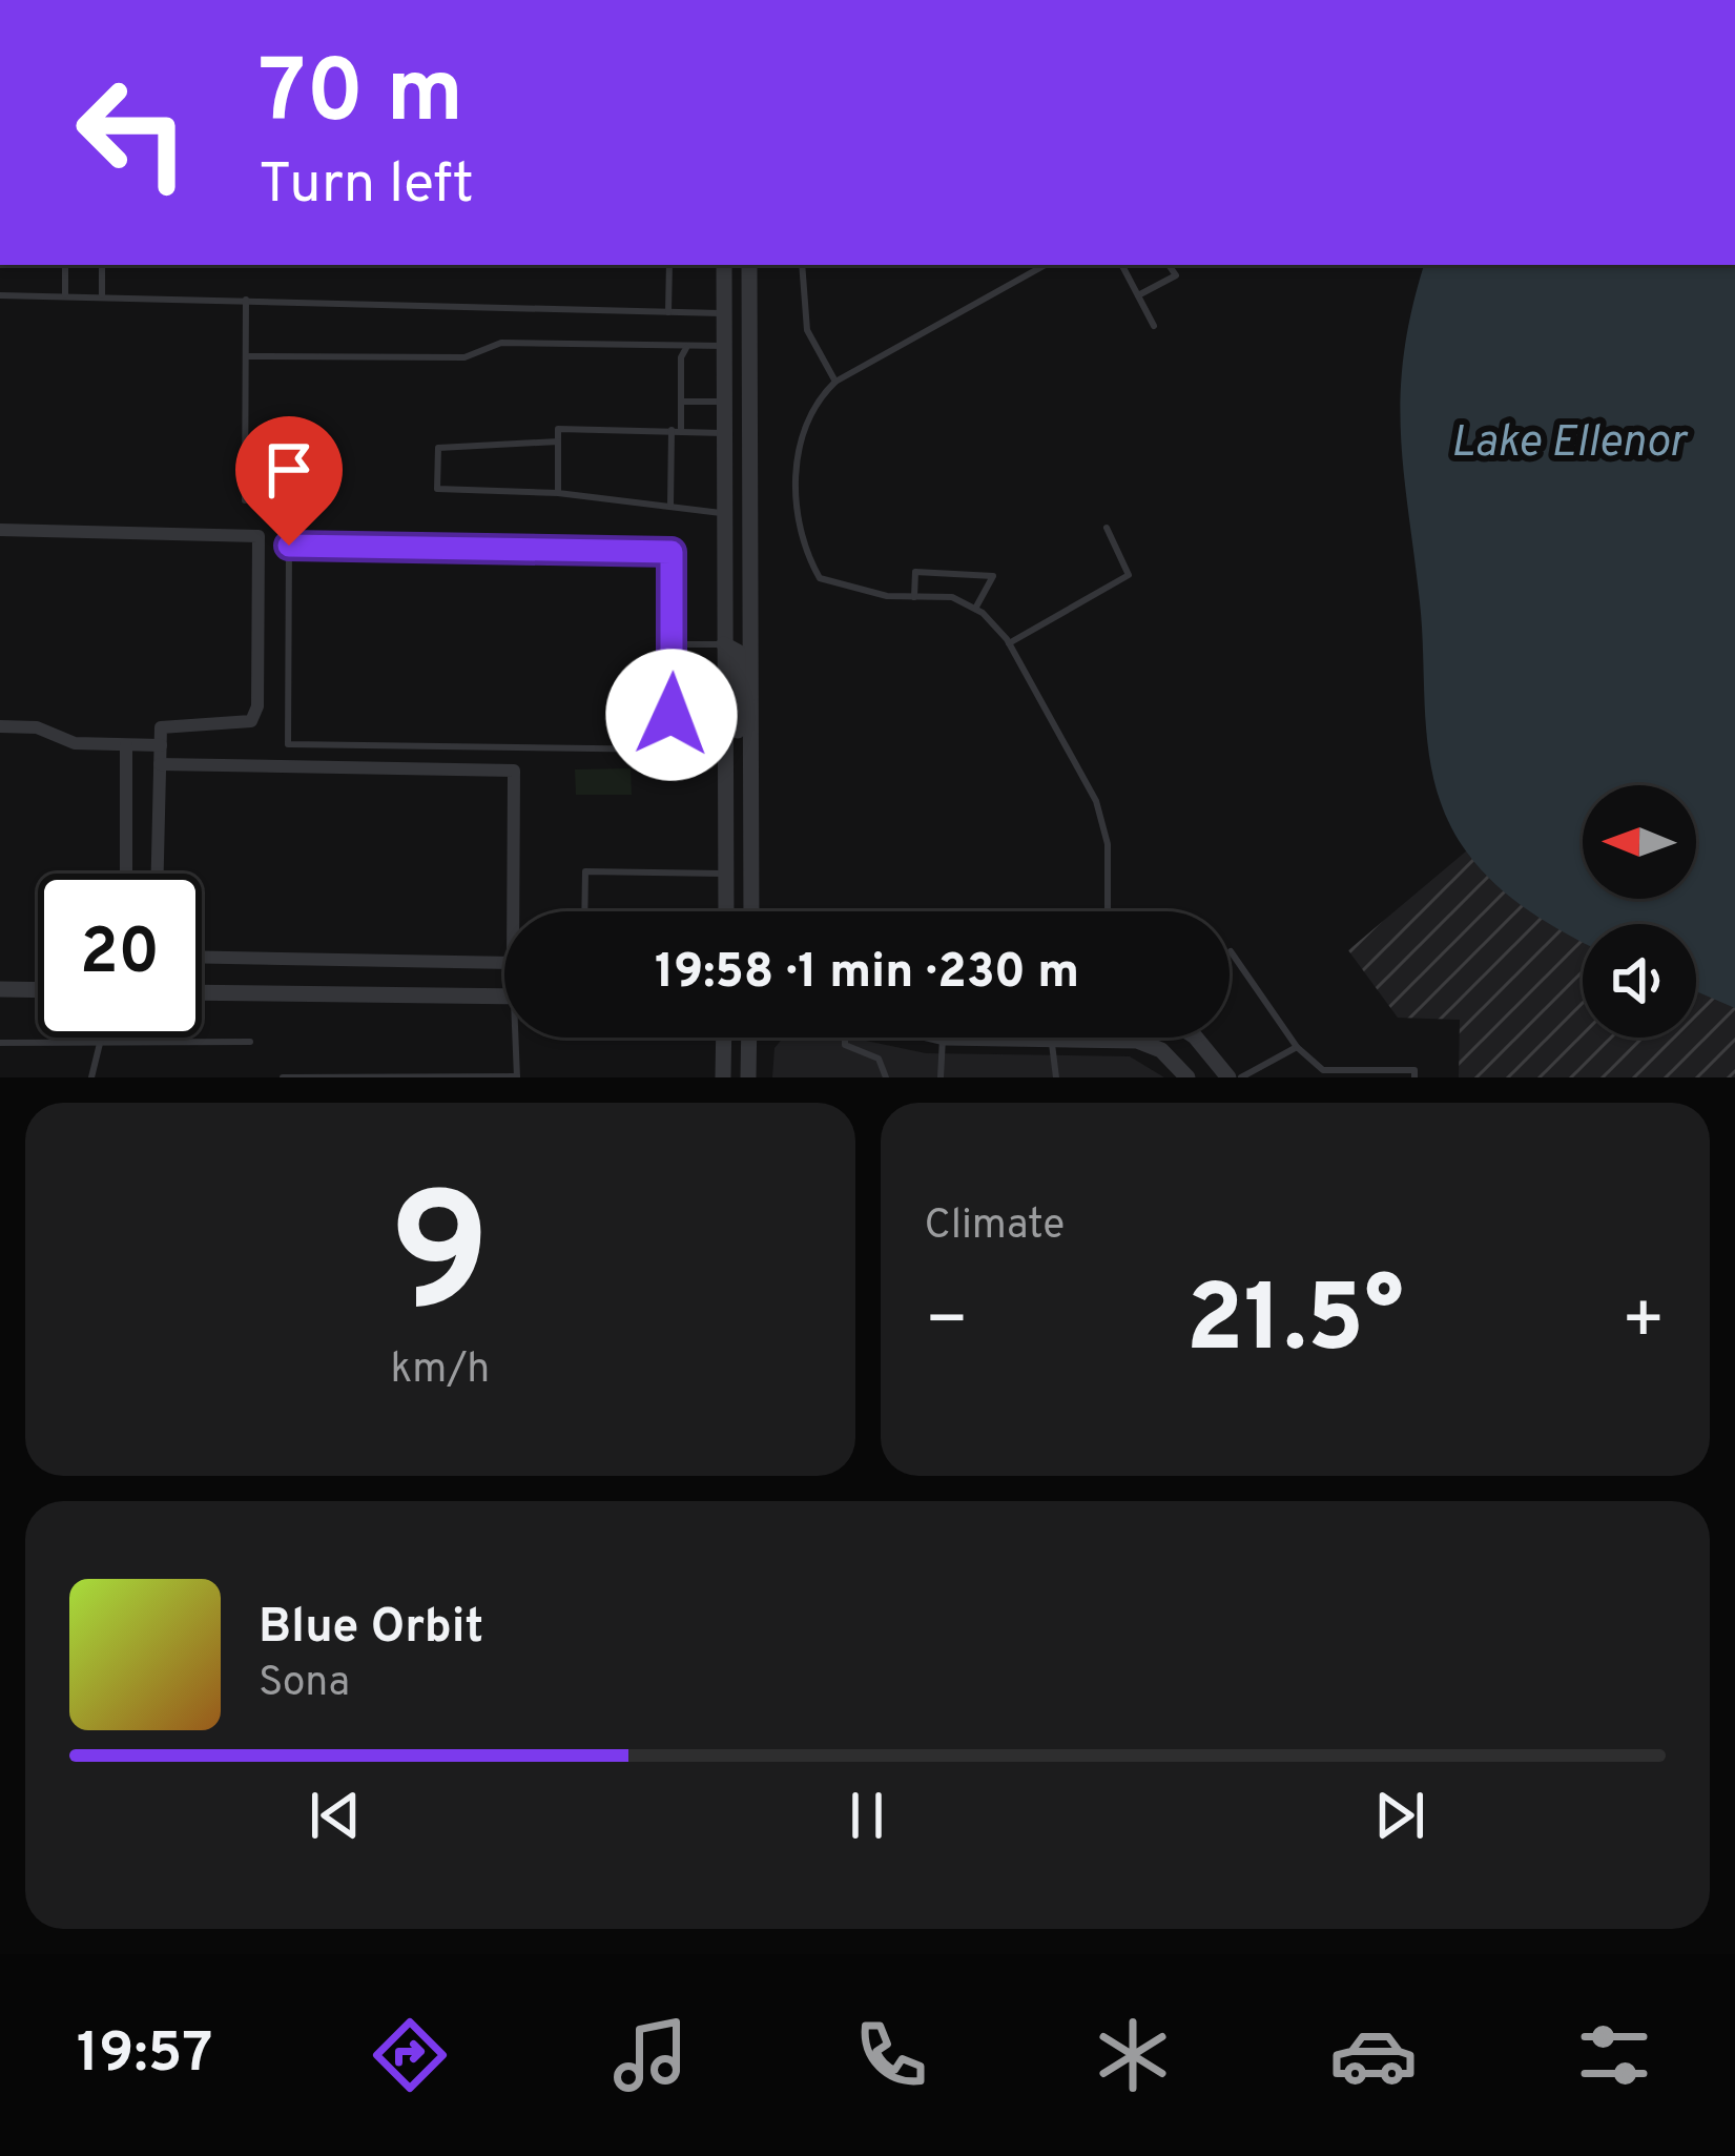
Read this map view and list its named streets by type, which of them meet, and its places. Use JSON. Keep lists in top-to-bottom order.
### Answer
{
  "water": ["Lake Ellenor"],
  "north": "left",
  "page": {
    "turn": ["70 m", "Turn left"],
    "limit": "20",
    "trip": "19:58 · 1 min · 230 m",
    "tile": [
      ["9", "km/h"],
      "Climate"
    ],
    "heat": ["−", "21.5°", "+"],
    "song": ["Blue Orbit", "Sona"],
    "tabs": "19:57"
  }
}
